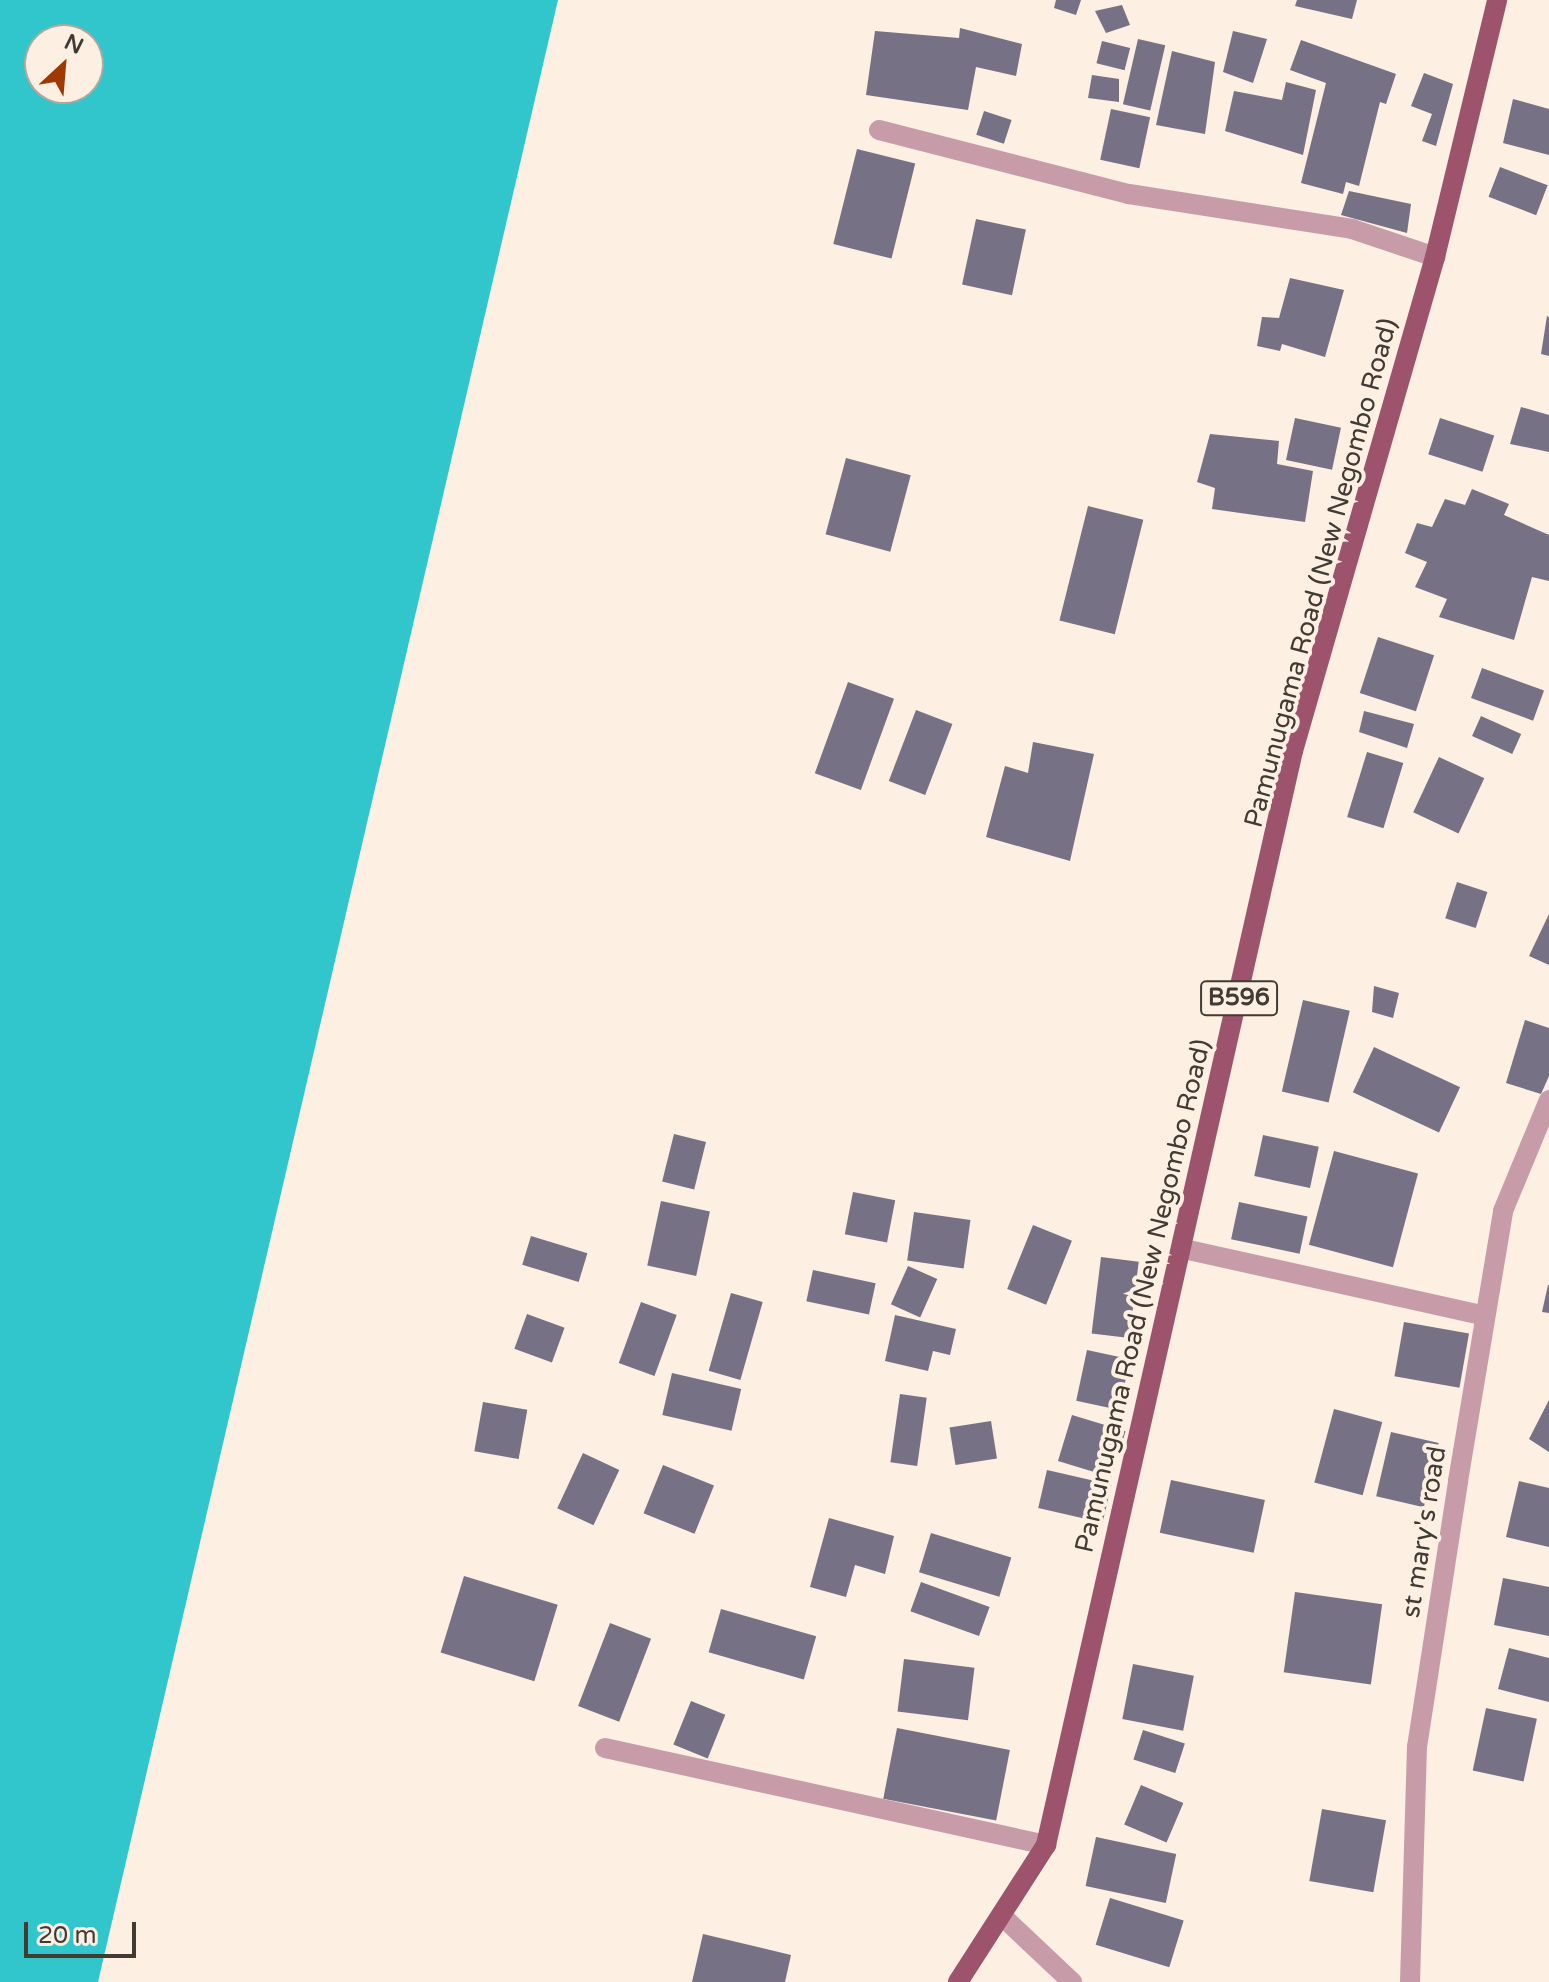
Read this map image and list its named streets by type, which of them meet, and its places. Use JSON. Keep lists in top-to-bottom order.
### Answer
{
  "streets": {
    "main road": ["Pamunugama Road (New Negombo Road)", "B596"],
    "street": ["st mary's road"]
  },
  "scale_bar": "20 m",
  "north": "top right"
}
